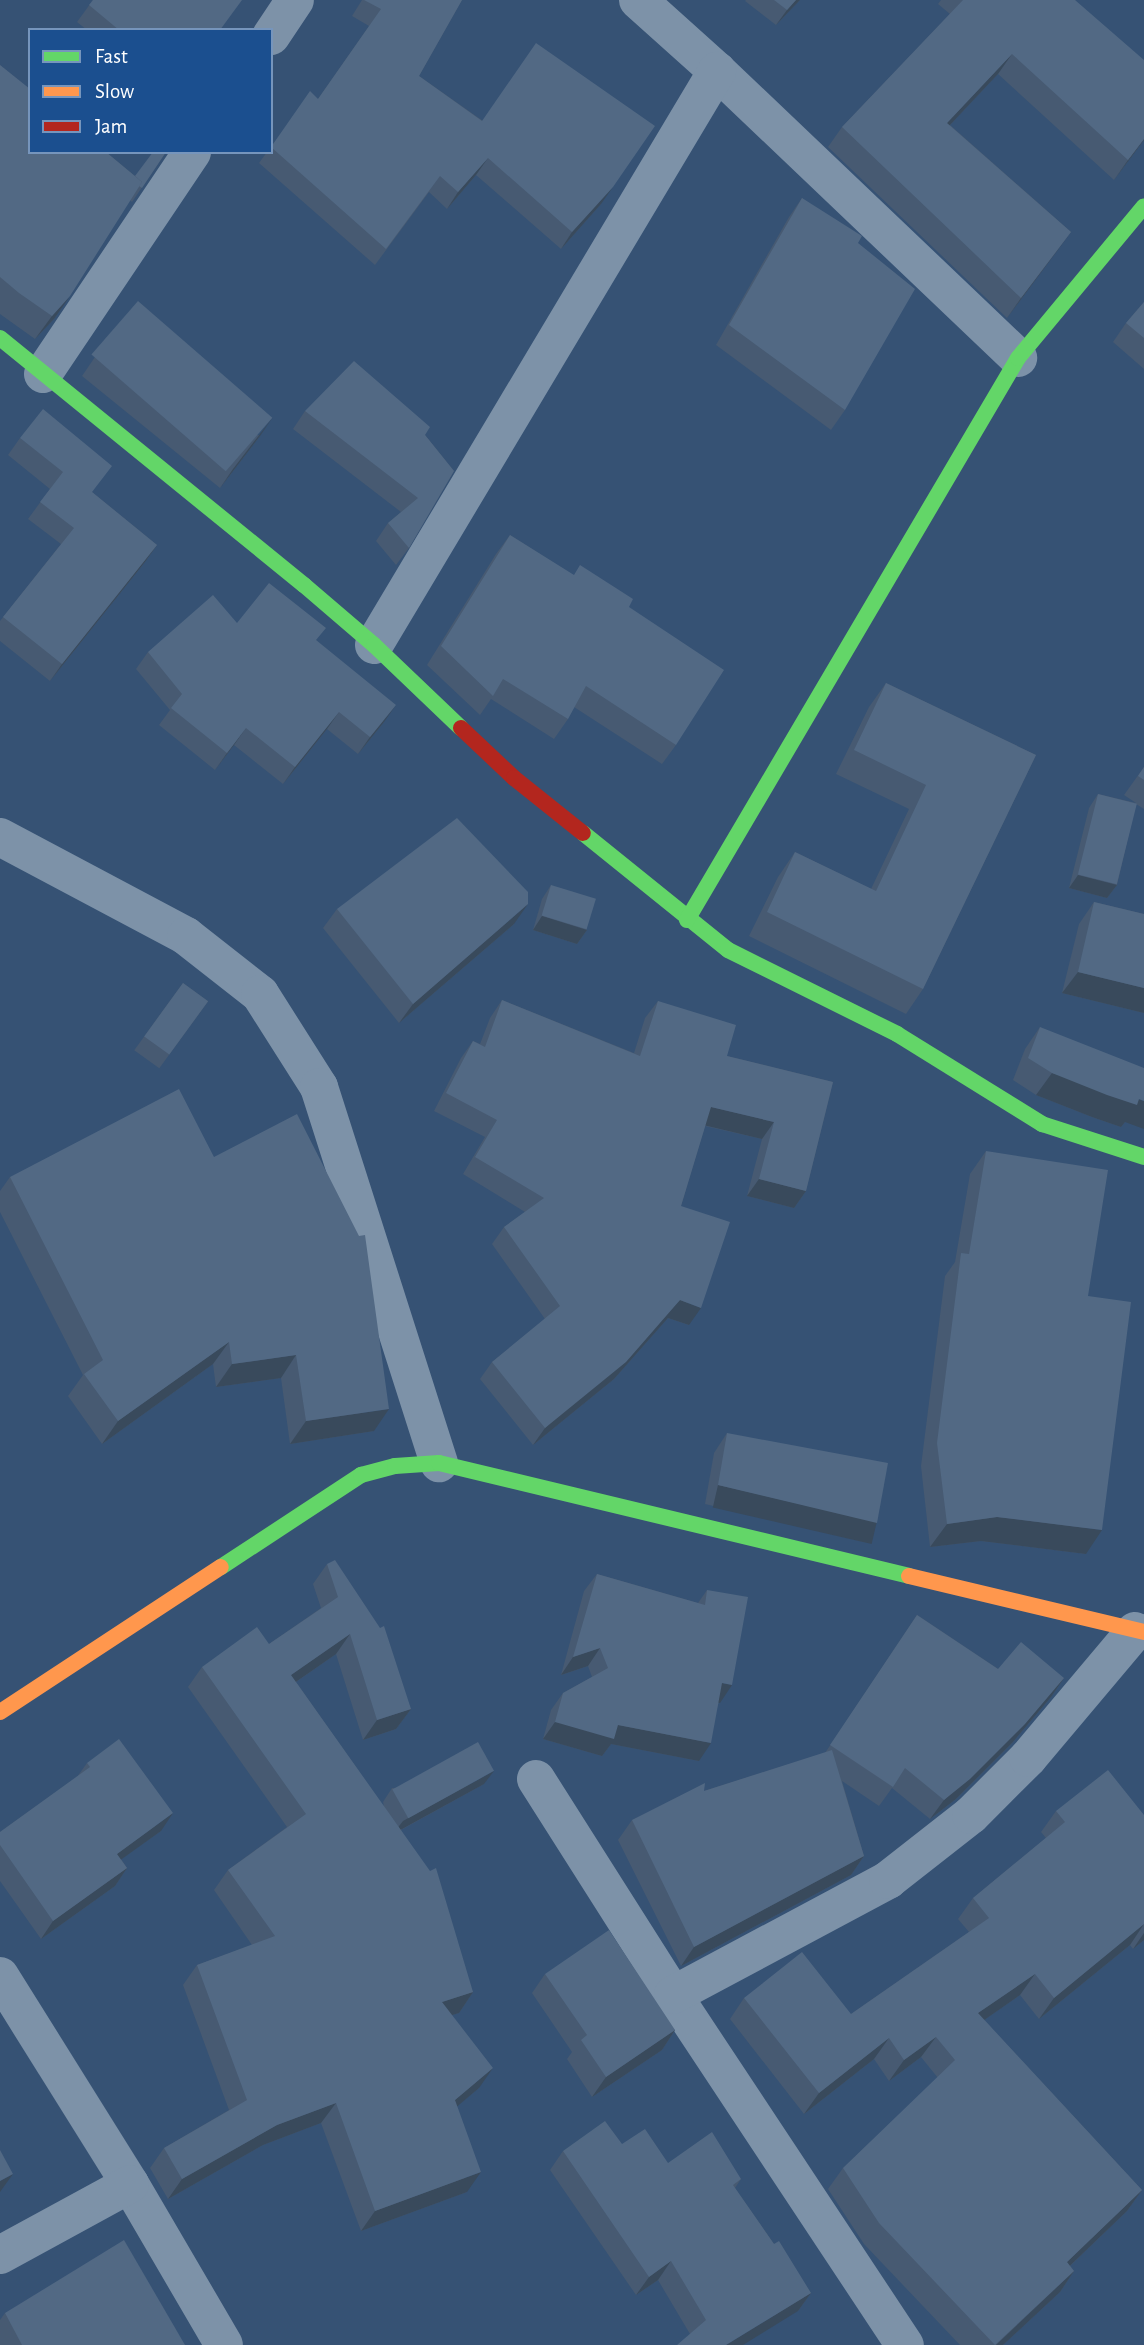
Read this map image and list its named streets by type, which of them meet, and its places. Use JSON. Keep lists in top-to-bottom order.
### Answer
{
  "legend": ["Fast", "Slow", "Jam"]
}
